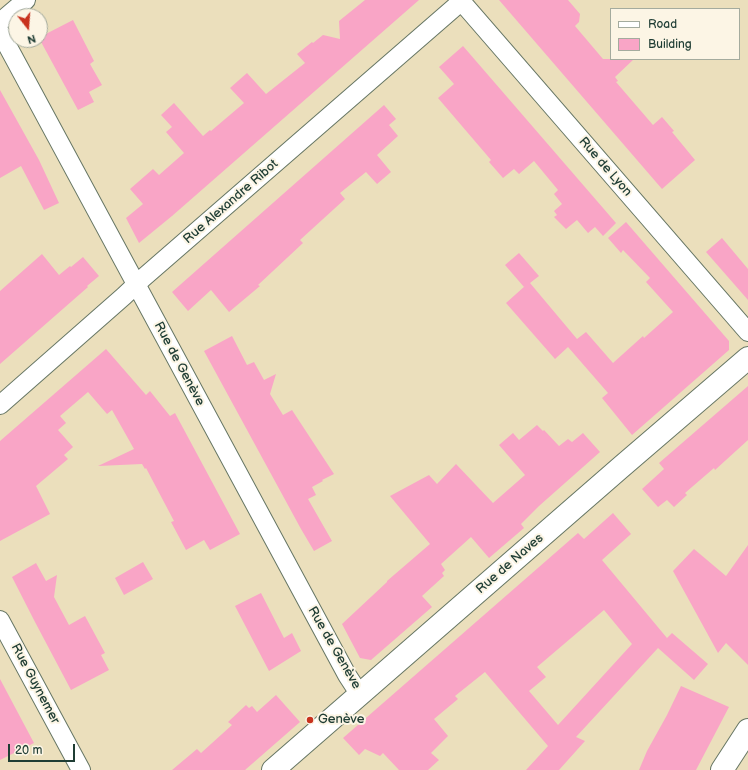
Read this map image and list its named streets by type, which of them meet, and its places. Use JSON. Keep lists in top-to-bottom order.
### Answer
{
  "streets": {
    "main road": ["Rue de Naves"],
    "street": [
      "Rue de Lyon",
      "Rue Alexandre Ribot",
      "Rue de Genève",
      "Rue Guynemer"
    ]
  },
  "crossings": [
    ["Rue de Lyon", "Rue Alexandre Ribot"],
    ["Rue Alexandre Ribot", "Rue de Genève"],
    ["Rue de Genève", "Rue de Naves"]
  ],
  "places": ["Genève"],
  "legend": ["Road", "Building"],
  "scale_bar": "20 m",
  "north": "bottom"
}
